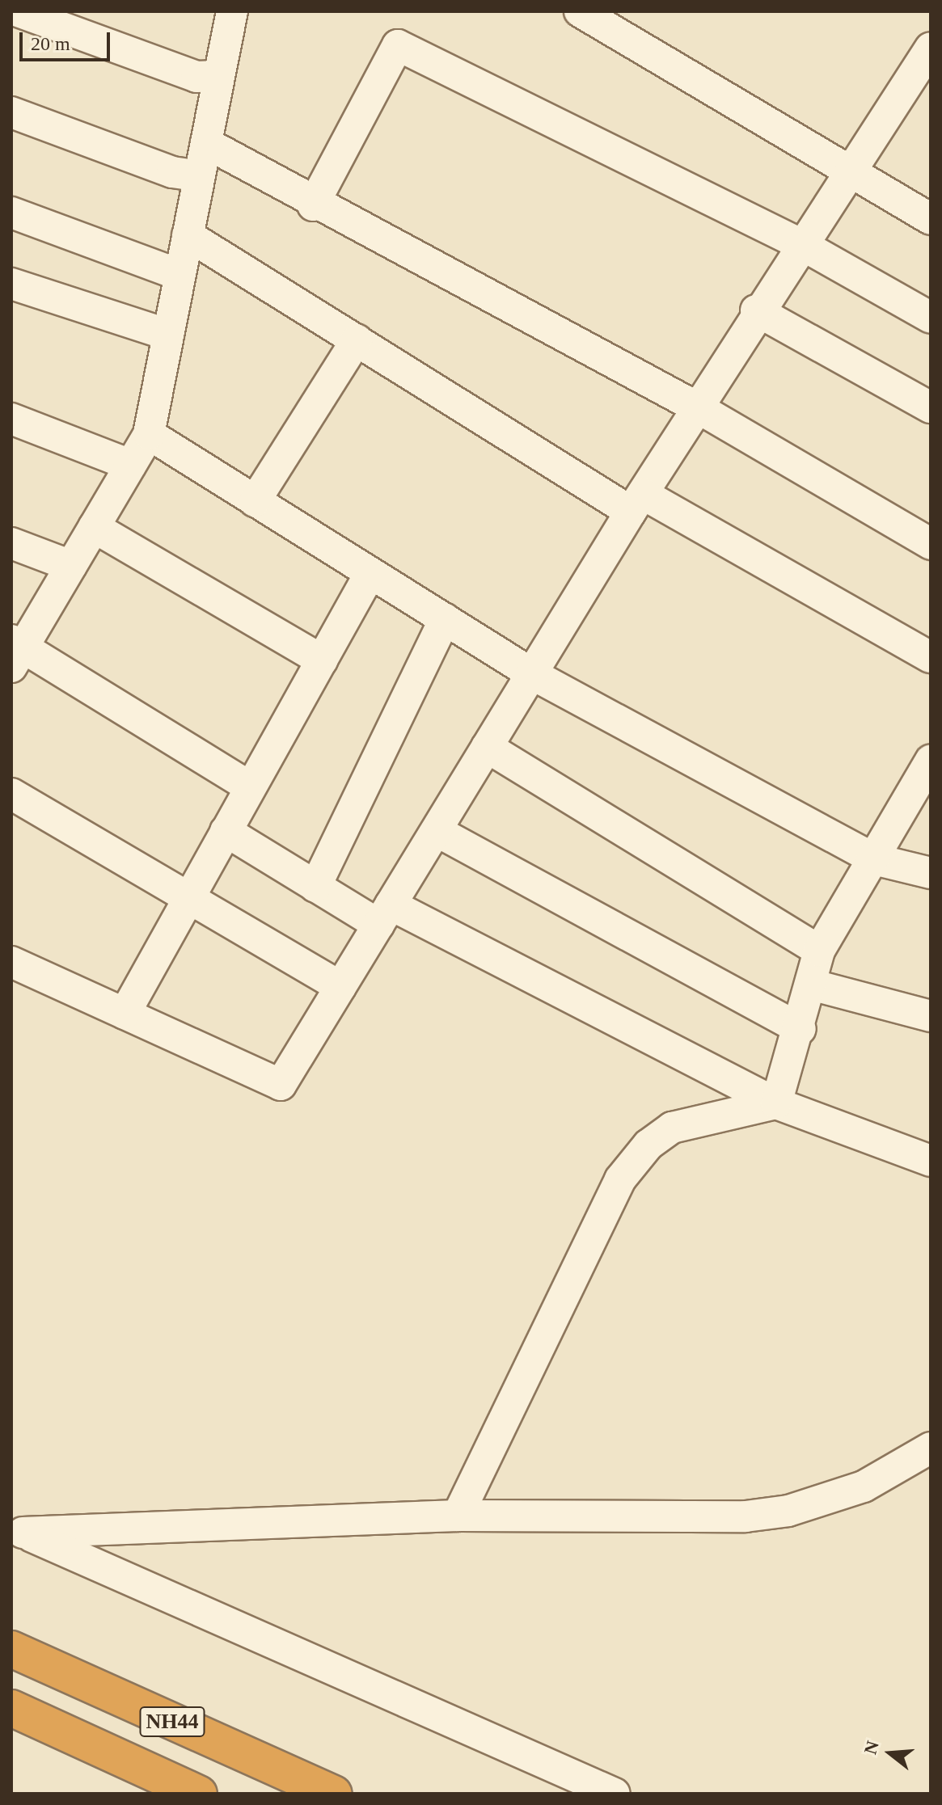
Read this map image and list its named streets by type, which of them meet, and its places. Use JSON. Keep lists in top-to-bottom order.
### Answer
{
  "streets": {
    "highway": ["NH44"]
  },
  "scale_bar": "20 m",
  "north": "left"
}
